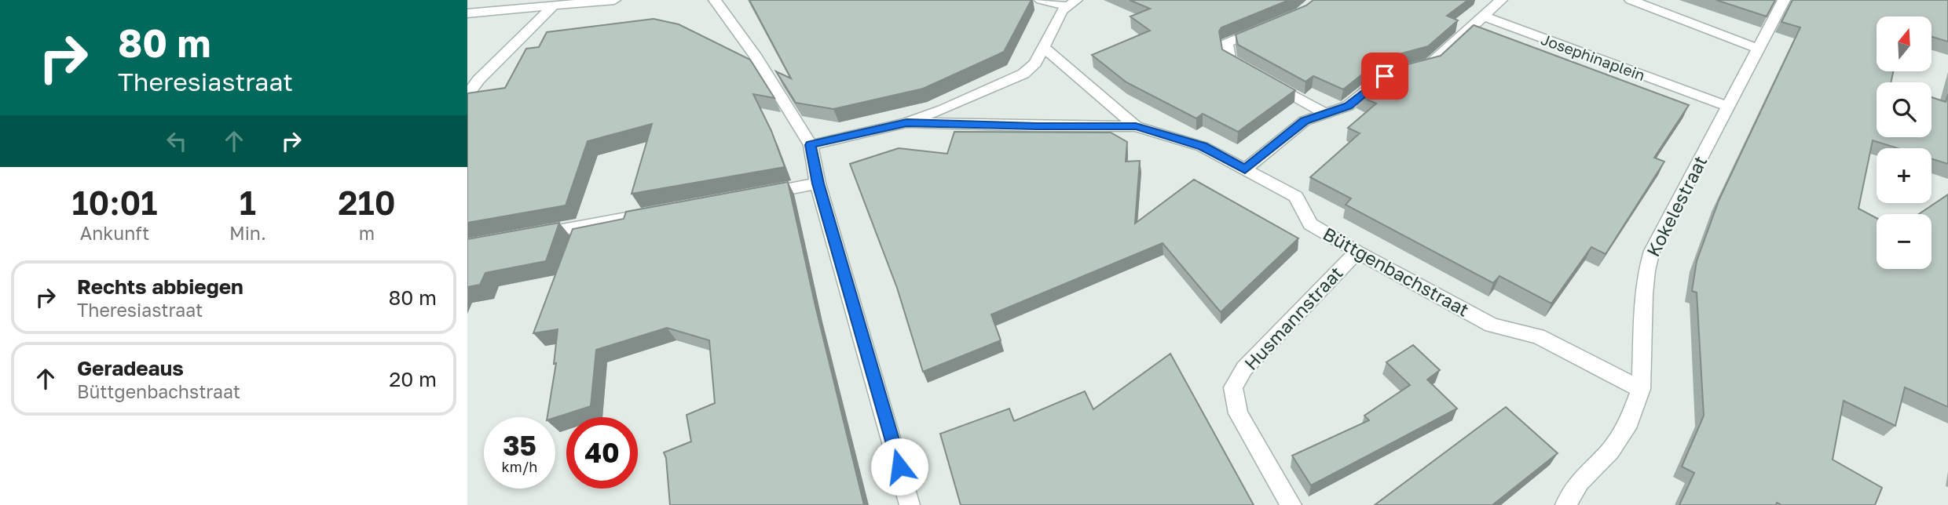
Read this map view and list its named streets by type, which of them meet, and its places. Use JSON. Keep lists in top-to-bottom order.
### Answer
{
  "streets": {
    "street": [
      "Josephinaplein",
      "Kokelestraat",
      "Büttgenbachstraat",
      "Husmannstraat"
    ]
  },
  "crossings": [
    ["Josephinaplein", "Kokelestraat"],
    ["Kokelestraat", "Büttgenbachstraat"],
    ["Büttgenbachstraat", "Husmannstraat"]
  ],
  "north": "top",
  "page": {
    "turn": ["80 m", "Theresiastraat"],
    "map_buttons": ["+", "−"],
    "eta": [
      "10:01",
      "Ankunft",
      "1",
      "Min.",
      "210",
      "m"
    ],
    "list": [
      {
        "name": "Rechts abbiegen",
        "note": "Theresiastraat",
        "value": "80 m"
      },
      {
        "name": "Geradeaus",
        "note": "Büttgenbachstraat",
        "value": "20 m"
      }
    ],
    "speed": "35 km/h",
    "limit": "40"
  }
}
